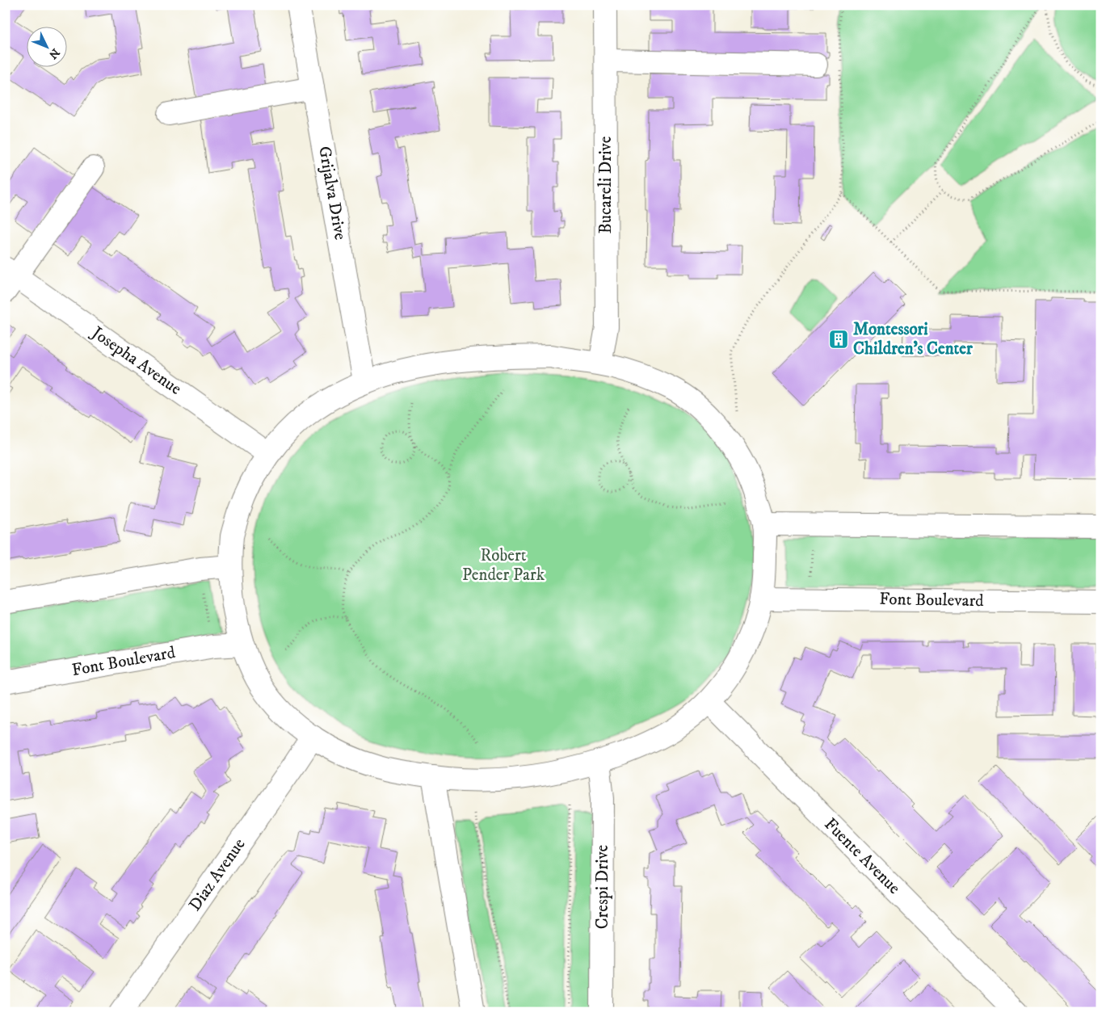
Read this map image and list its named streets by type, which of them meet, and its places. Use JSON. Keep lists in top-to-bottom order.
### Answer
{
  "streets": {
    "street": [
      "Bucareli Drive",
      "Grijalva Drive",
      "Josepha Avenue",
      "Font Boulevard",
      "Fuente Avenue",
      "Diaz Avenue",
      "Crespi Drive"
    ]
  },
  "parks": ["Robert Pender Park"],
  "places": {
    "building": ["Montessori Children’s Center"]
  },
  "north": "bottom right"
}
